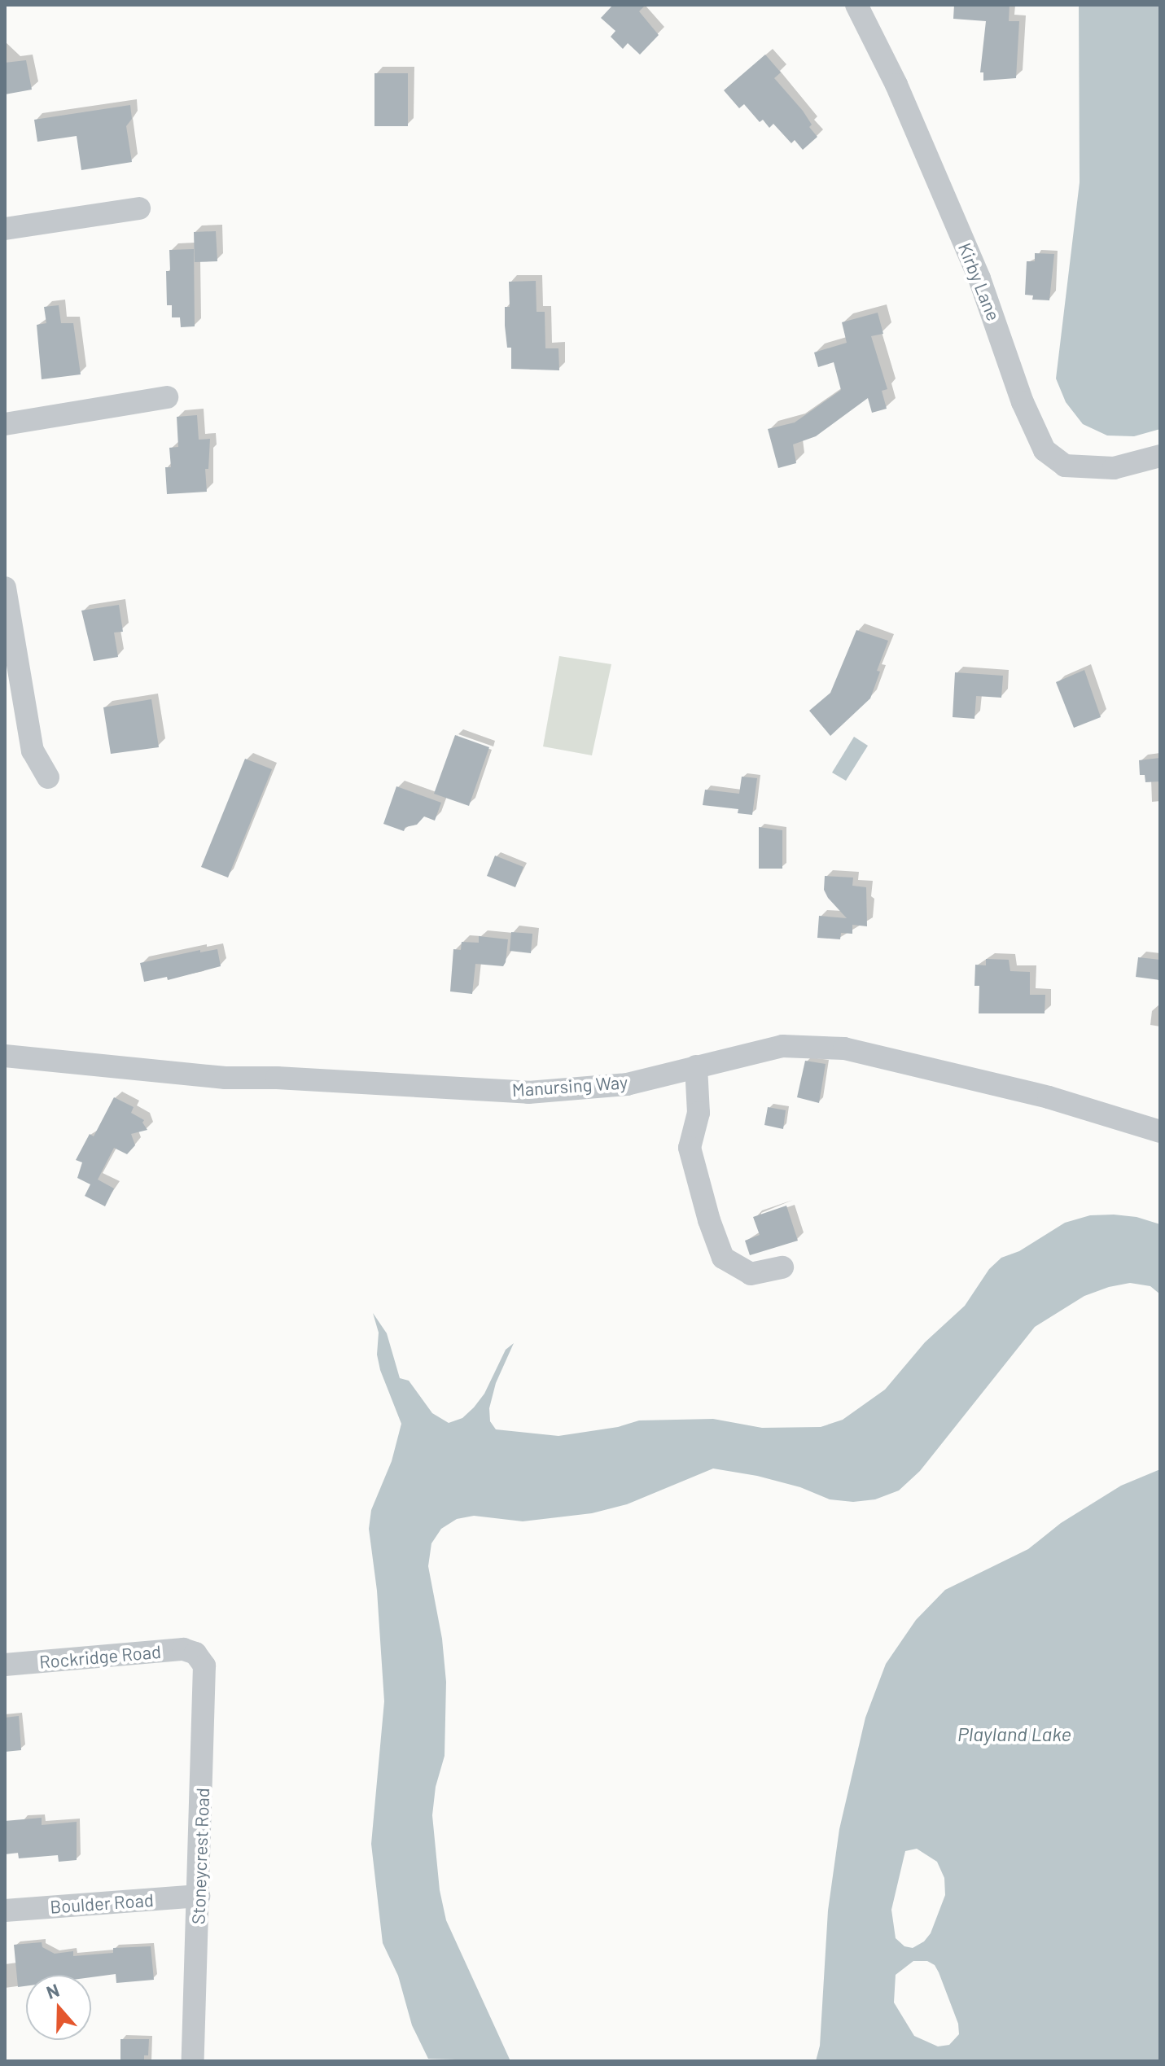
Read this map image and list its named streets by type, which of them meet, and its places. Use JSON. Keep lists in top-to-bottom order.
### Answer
{
  "streets": {
    "street": [
      "Kirby Lane",
      "Manursing Way",
      "Rockridge Road",
      "Stoneycrest Road",
      "Boulder Road"
    ]
  },
  "crossings": [
    ["Rockridge Road", "Stoneycrest Road"],
    ["Stoneycrest Road", "Boulder Road"]
  ],
  "water": ["Playland Lake"],
  "north": "top"
}
